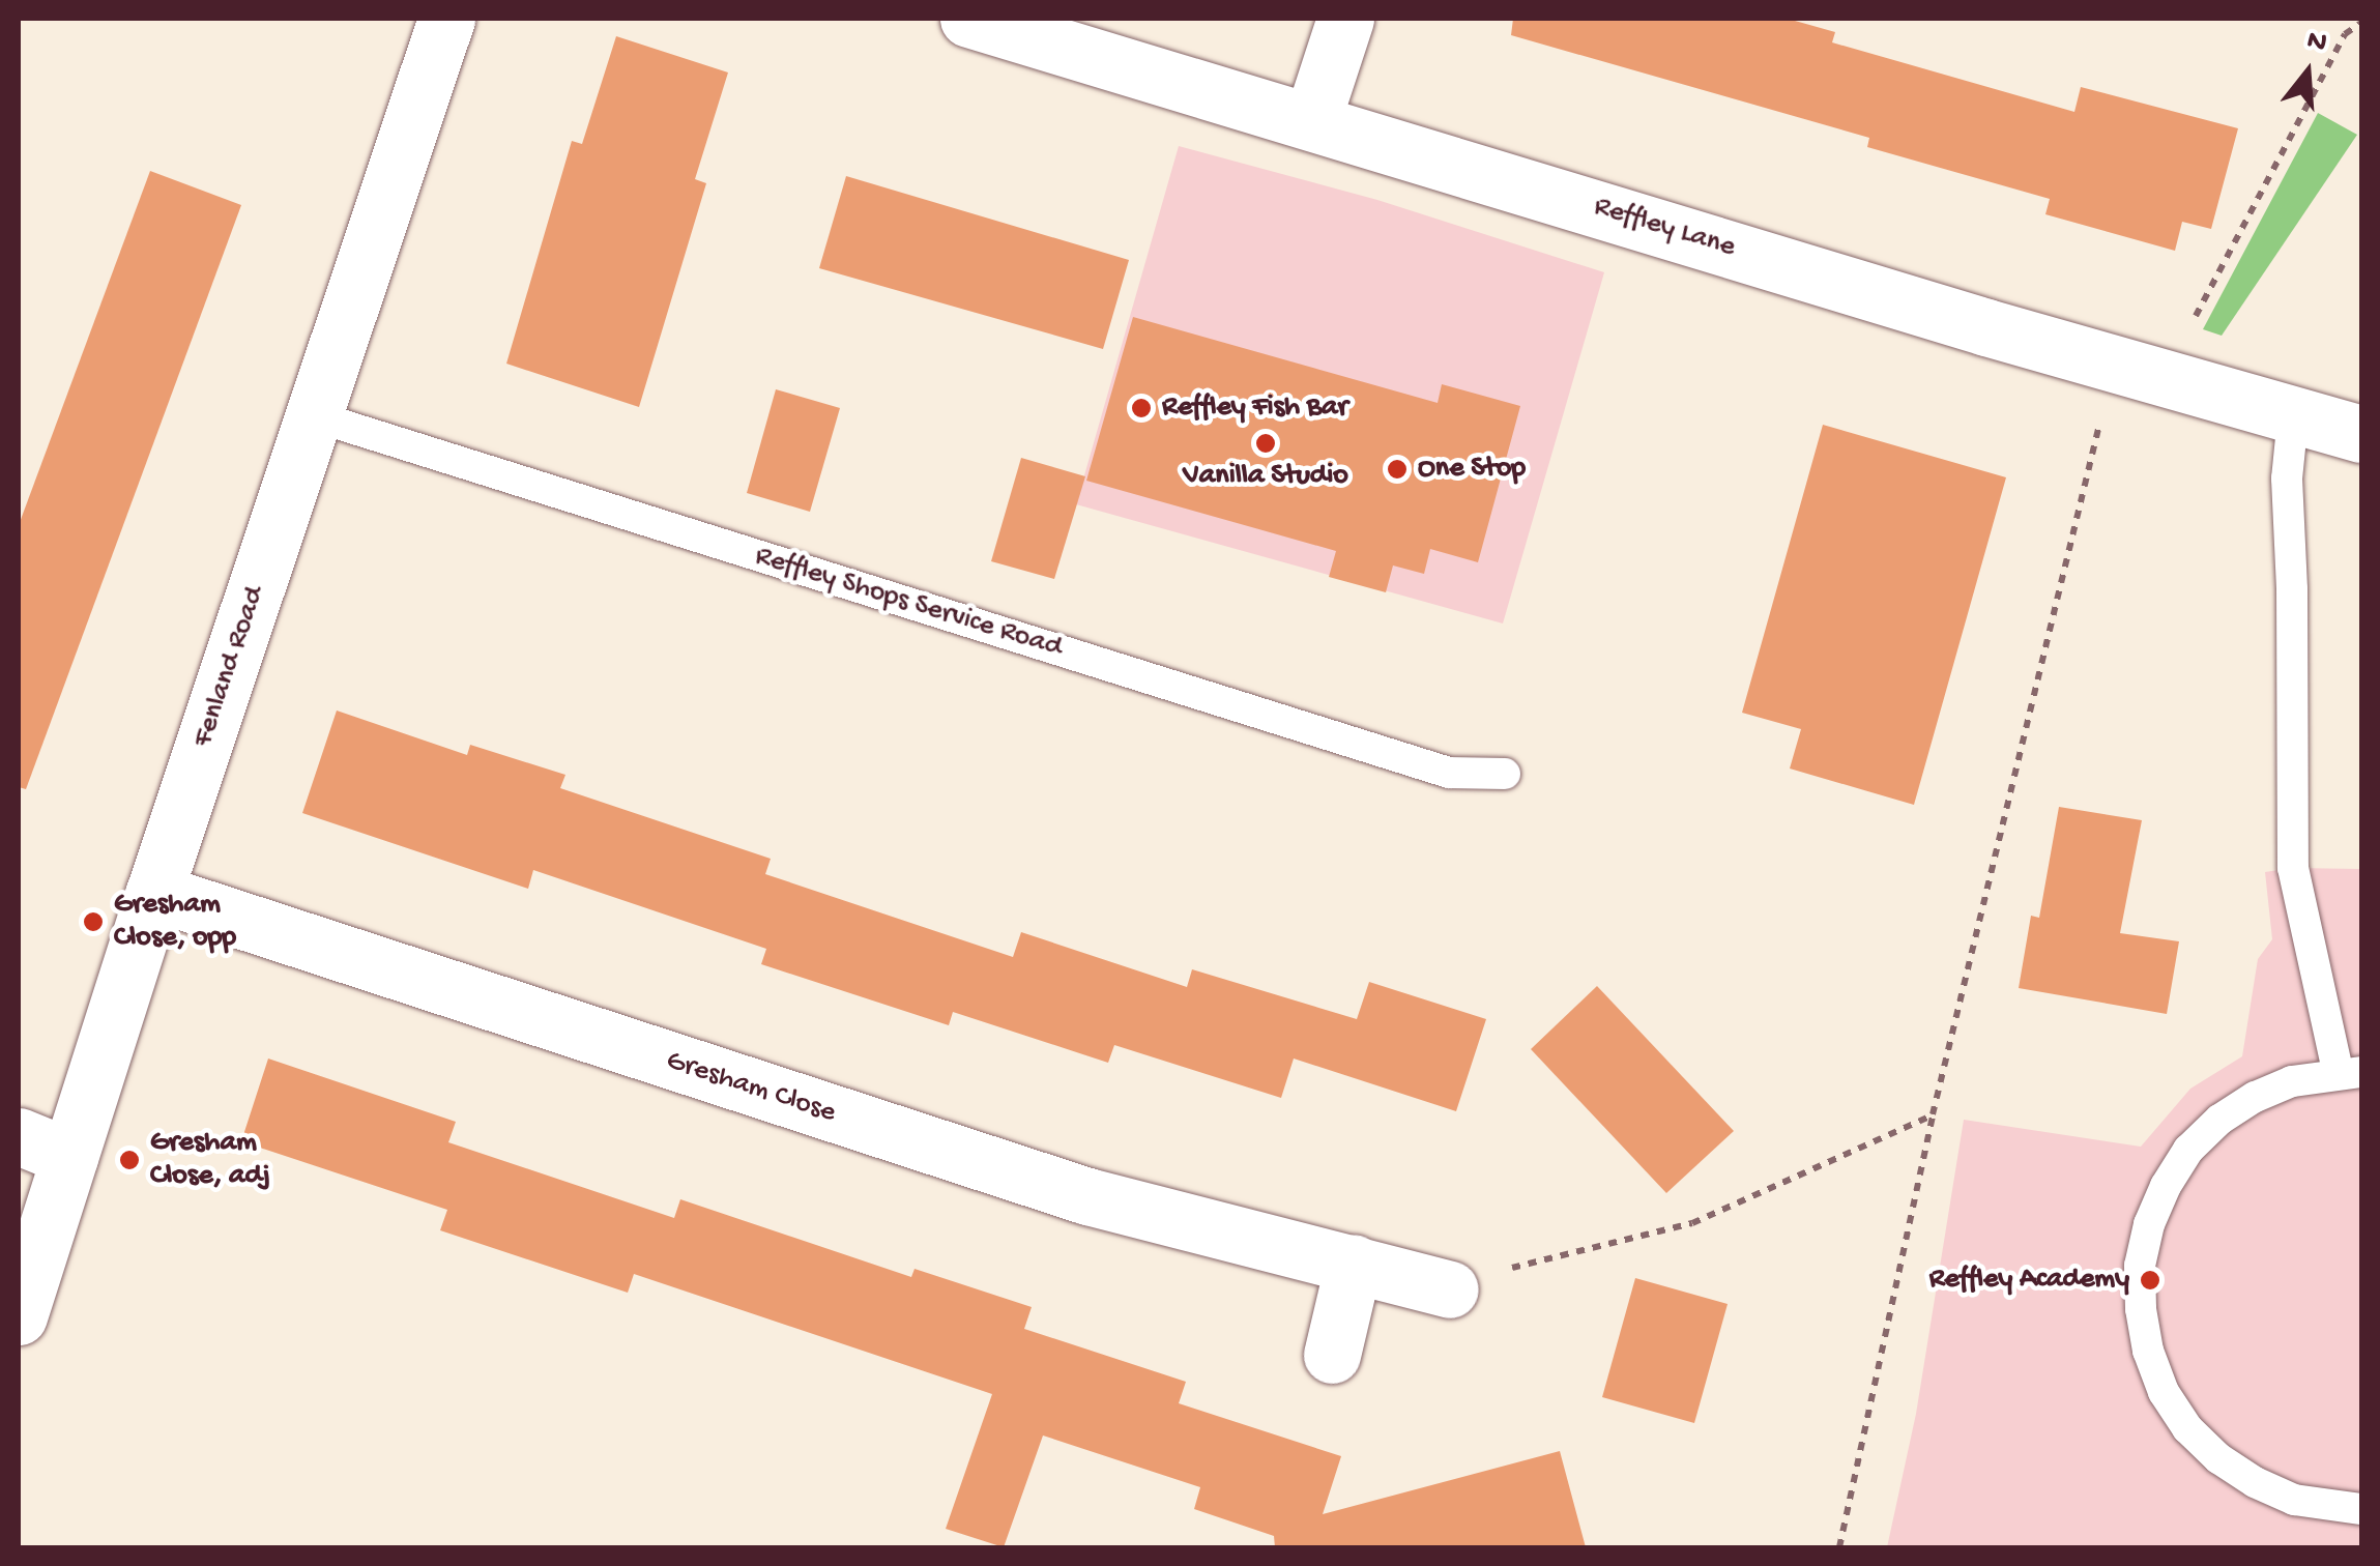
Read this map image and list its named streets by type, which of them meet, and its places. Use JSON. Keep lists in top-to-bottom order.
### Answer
{
  "streets": {
    "street": ["Reffley Lane", "Fenland Road", "Gresham Close"],
    "lane": ["Reffley Shops Service Road"]
  },
  "crossings": [
    ["Reffley Shops Service Road", "Fenland Road"],
    ["Fenland Road", "Gresham Close"]
  ],
  "places": [
    "Reffley Fish Bar",
    "Vanilla Studio",
    "One Stop",
    "Gresham Close, opp",
    "Gresham Close, adj",
    "Reffley Academy"
  ],
  "north": "top"
}
